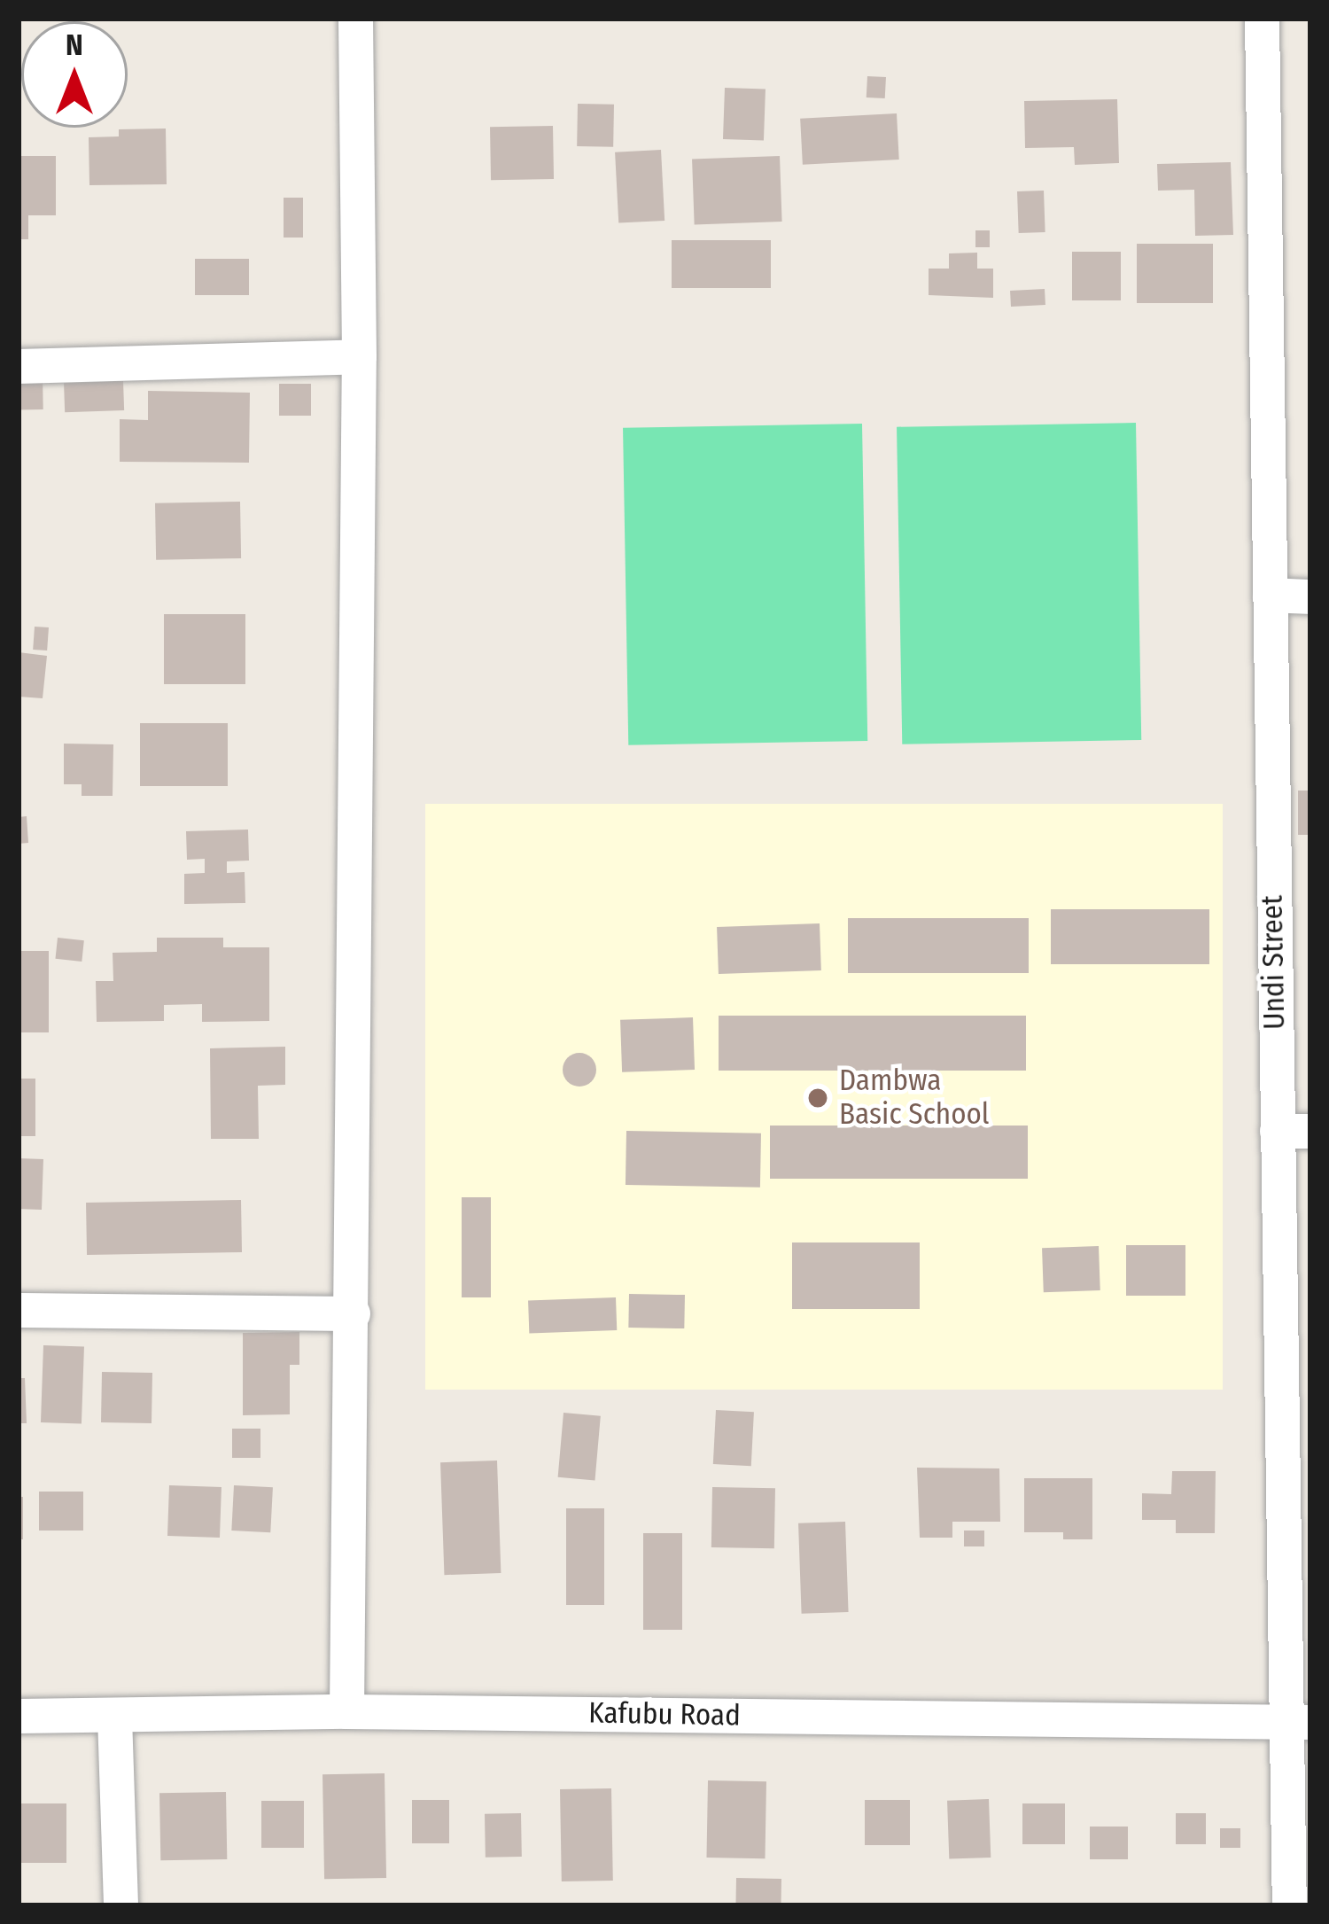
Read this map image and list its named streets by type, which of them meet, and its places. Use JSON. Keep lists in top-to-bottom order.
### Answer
{
  "streets": {
    "street": ["Undi Street", "Kafubu Road"]
  },
  "crossings": [
    ["Undi Street", "Kafubu Road"]
  ],
  "places": ["Dambwa Basic School"],
  "north": "top"
}
